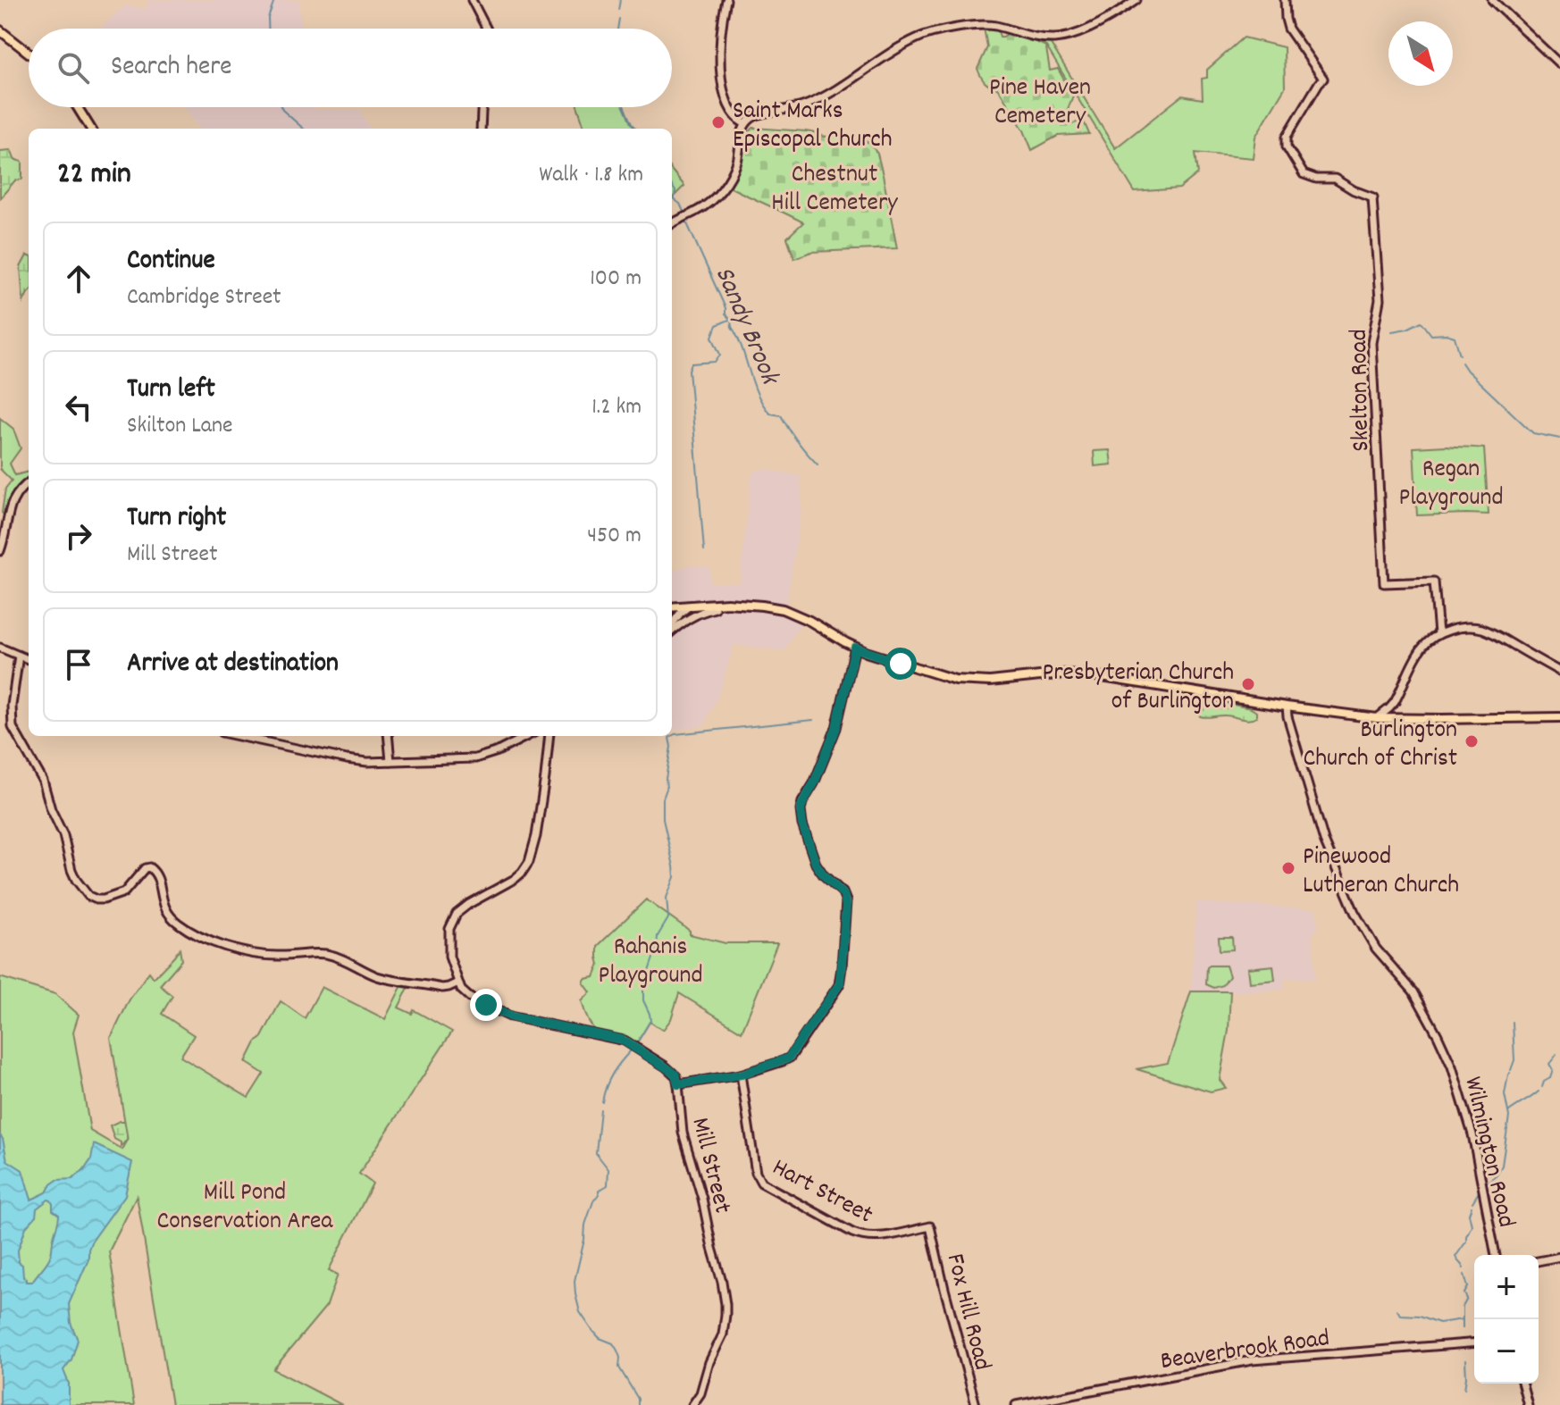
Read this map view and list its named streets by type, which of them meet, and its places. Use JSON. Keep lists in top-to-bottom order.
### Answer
{
  "streets": {
    "street": [
      "Skelton Road",
      "Wilmington Road",
      "Mill Street",
      "Hart Street",
      "Fox Hill Road",
      "Beaverbrook Road"
    ]
  },
  "crossings": [
    ["Hart Street", "Fox Hill Road"]
  ],
  "water": ["Sandy Brook"],
  "parks": [
    "Pine Haven Cemetery",
    "Chestnut Hill Cemetery",
    "Regan Playground",
    "Rahanis Playground",
    "Mill Pond Conservation Area"
  ],
  "places": [
    "Saint Marks Episcopal Church",
    "Presbyterian Church of Burlington",
    "Burlington Church of Christ",
    "Pinewood Lutheran Church"
  ],
  "north": "bottom right",
  "page": {
    "search": "Search here",
    "heading": ["22 min", "Walk · 1.8 km"],
    "list": [
      ["Continue", "Cambridge Street", "100 m"],
      ["Turn left", "Skilton Lane", "1.2 km"],
      ["Turn right", "Mill Street", "450 m"],
      "Arrive at destination"
    ],
    "map_buttons": ["+", "−"]
  }
}
